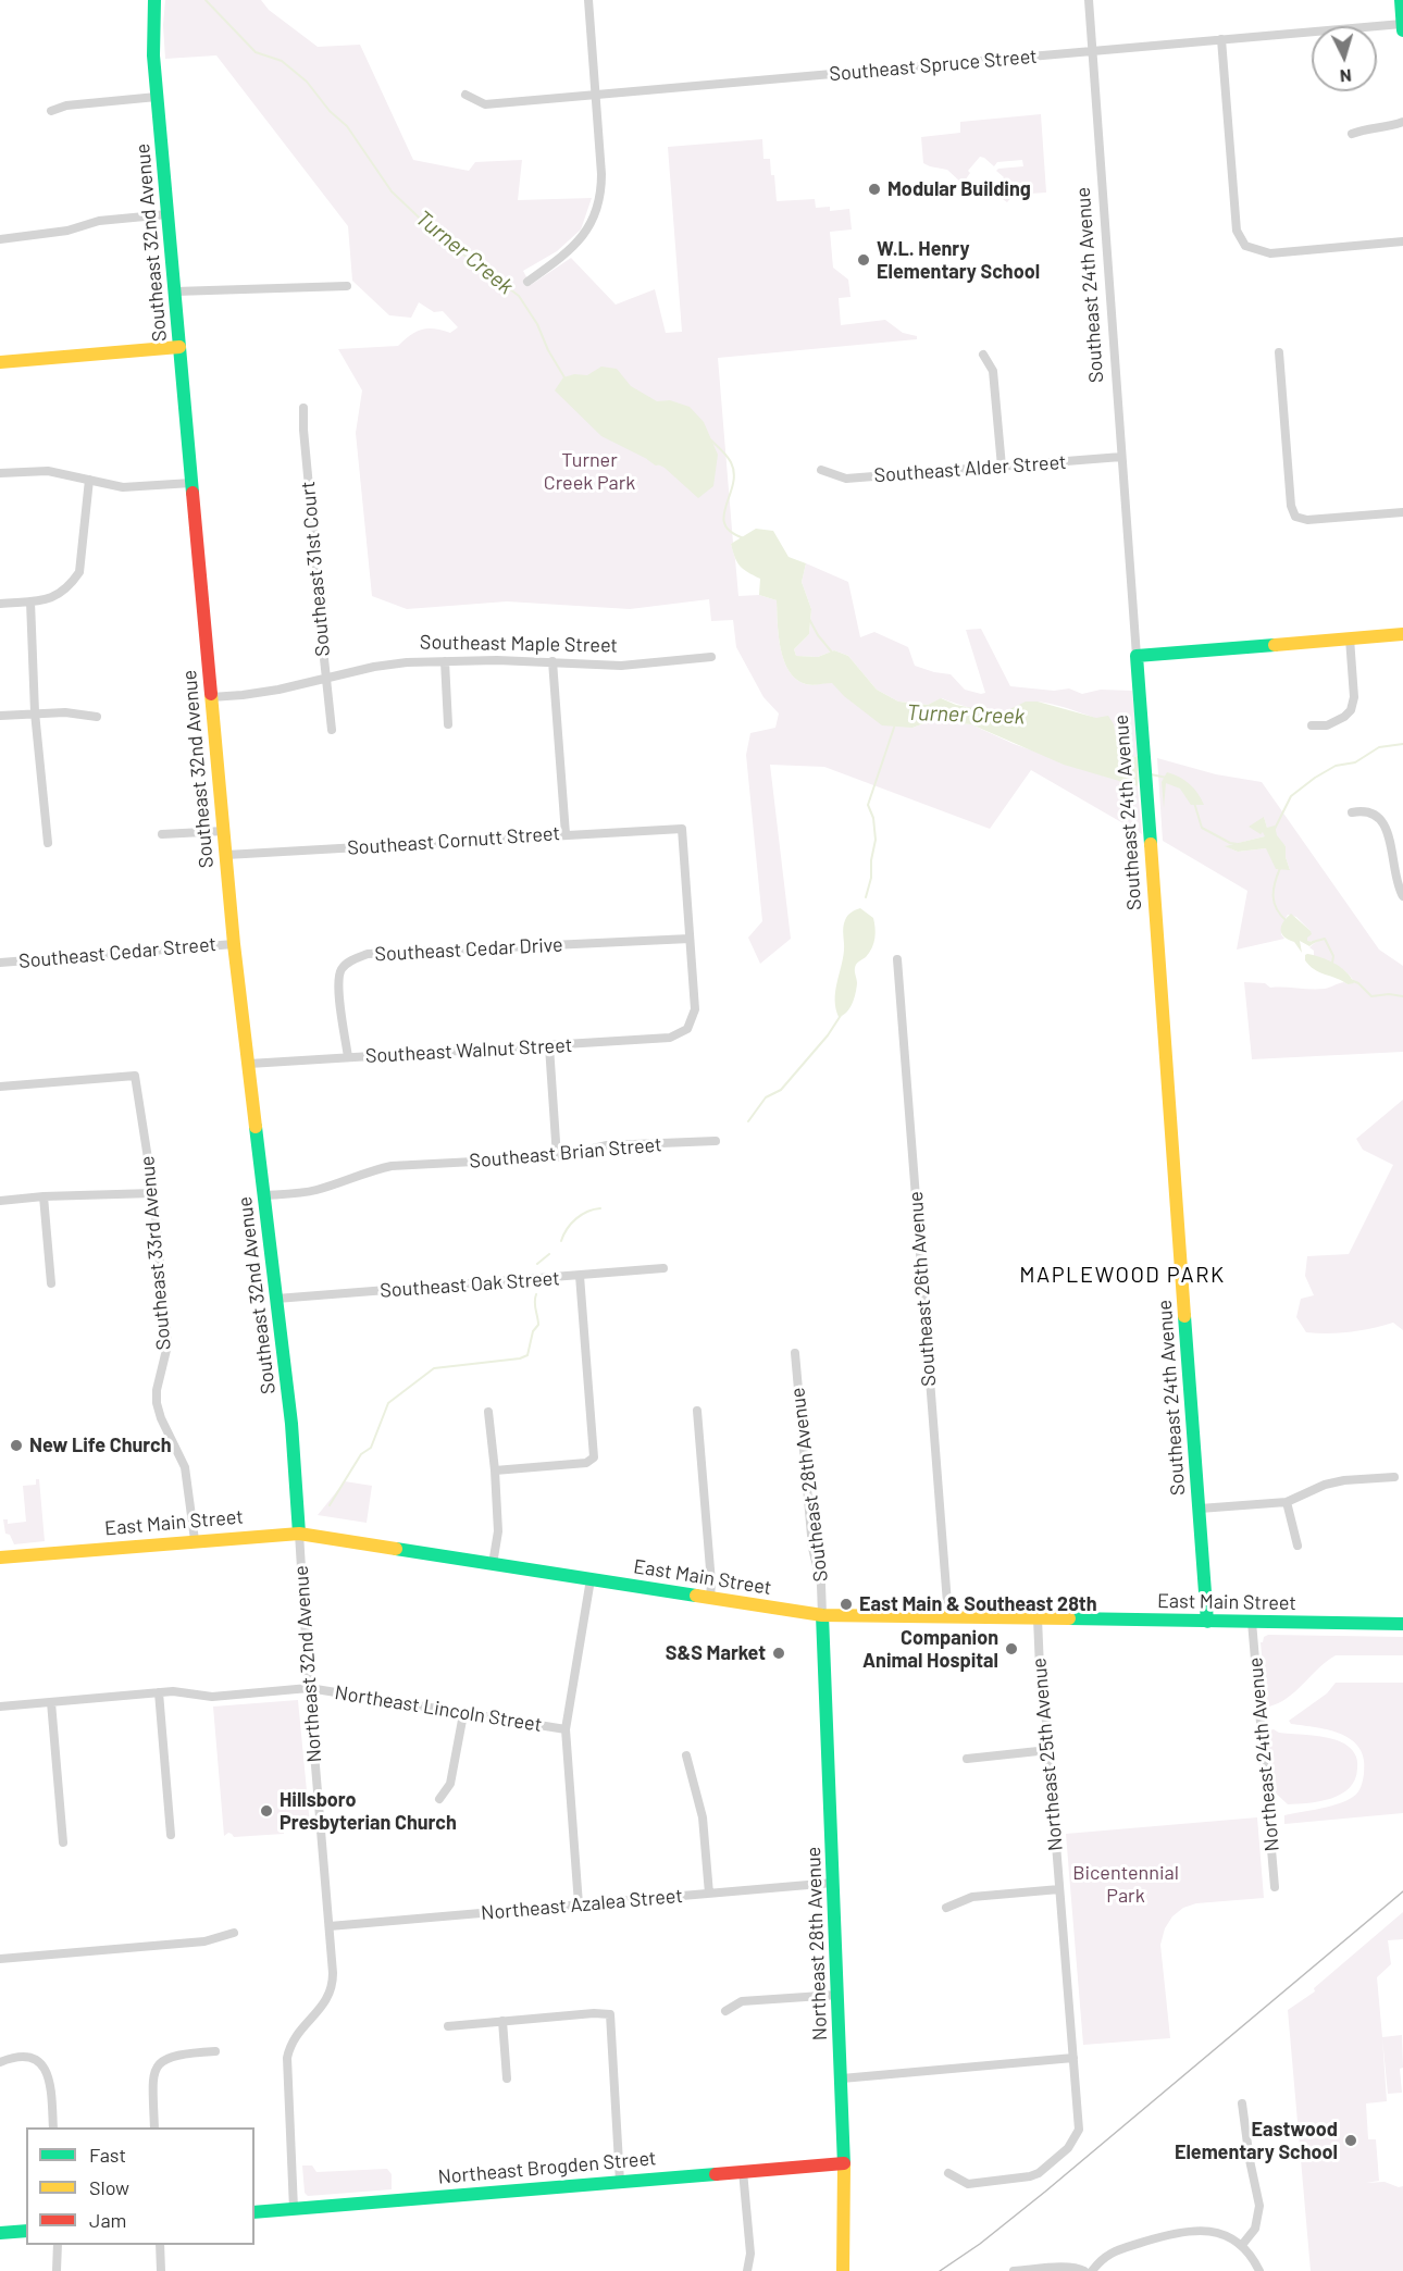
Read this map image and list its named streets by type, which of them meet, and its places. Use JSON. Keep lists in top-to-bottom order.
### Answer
{
  "streets": {
    "main road": [
      "Southeast 32nd Avenue",
      "Southeast 24th Avenue",
      "East Main Street",
      "Northeast 28th Avenue",
      "Northeast Brogden Street"
    ],
    "street": [
      "Southeast Spruce Street",
      "Southeast Alder Street",
      "Southeast 31st Court",
      "Southeast Maple Street",
      "Southeast Cornutt Street",
      "Southeast Cedar Drive",
      "Southeast Cedar Street",
      "Southeast Walnut Street",
      "Southeast Brian Street",
      "Southeast 33rd Avenue",
      "Southeast Oak Street",
      "Southeast 26th Avenue",
      "Southeast 28th Avenue",
      "Northeast 32nd Avenue",
      "Northeast Lincoln Street",
      "Northeast 25th Avenue",
      "Northeast 24th Avenue",
      "Northeast Azalea Street"
    ]
  },
  "crossings": [
    ["Southeast Spruce Street", "Southeast 24th Avenue"],
    ["Southeast 32nd Avenue", "Southeast Maple Street"],
    ["Southeast 32nd Avenue", "Southeast Cornutt Street"],
    ["Southeast 32nd Avenue", "Southeast Cedar Street"],
    ["Southeast 32nd Avenue", "Southeast Walnut Street"],
    ["Southeast 32nd Avenue", "Southeast Brian Street"],
    ["Southeast 32nd Avenue", "Southeast Oak Street"],
    ["Southeast 32nd Avenue", "East Main Street"],
    ["Southeast 32nd Avenue", "Northeast 32nd Avenue"],
    ["Southeast 24th Avenue", "Southeast Alder Street"],
    ["Southeast 24th Avenue", "East Main Street"],
    ["Southeast 31st Court", "Southeast Maple Street"],
    ["Southeast Cornutt Street", "Southeast Cedar Drive"],
    ["Southeast Cornutt Street", "Southeast Walnut Street"],
    ["Southeast Cedar Drive", "Southeast Walnut Street"],
    ["Southeast 33rd Avenue", "East Main Street"],
    ["Southeast 26th Avenue", "East Main Street"],
    ["Southeast 28th Avenue", "East Main Street"],
    ["Southeast 28th Avenue", "Northeast 28th Avenue"],
    ["East Main Street", "Northeast 32nd Avenue"],
    ["East Main Street", "Northeast 25th Avenue"],
    ["East Main Street", "Northeast 24th Avenue"],
    ["East Main Street", "Northeast 28th Avenue"],
    ["Northeast 32nd Avenue", "Northeast Lincoln Street"],
    ["Northeast 32nd Avenue", "Northeast Azalea Street"],
    ["Northeast 32nd Avenue", "Northeast Brogden Street"],
    ["Northeast Azalea Street", "Northeast 28th Avenue"],
    ["Northeast 28th Avenue", "Northeast Brogden Street"]
  ],
  "districts": ["MAPLEWOOD PARK"],
  "water": ["Turner Creek"],
  "parks": ["Turner Creek Park", "Bicentennial Park"],
  "places": [
    "Modular Building",
    "W.L. Henry Elementary School",
    "New Life Church",
    "East Main & Southeast 28th",
    "Companion Animal Hospital",
    "S&S Market",
    "Hillsboro Presbyterian Church",
    "Eastwood Elementary School"
  ],
  "legend": ["Fast", "Slow", "Jam"],
  "north": "bottom"
}
